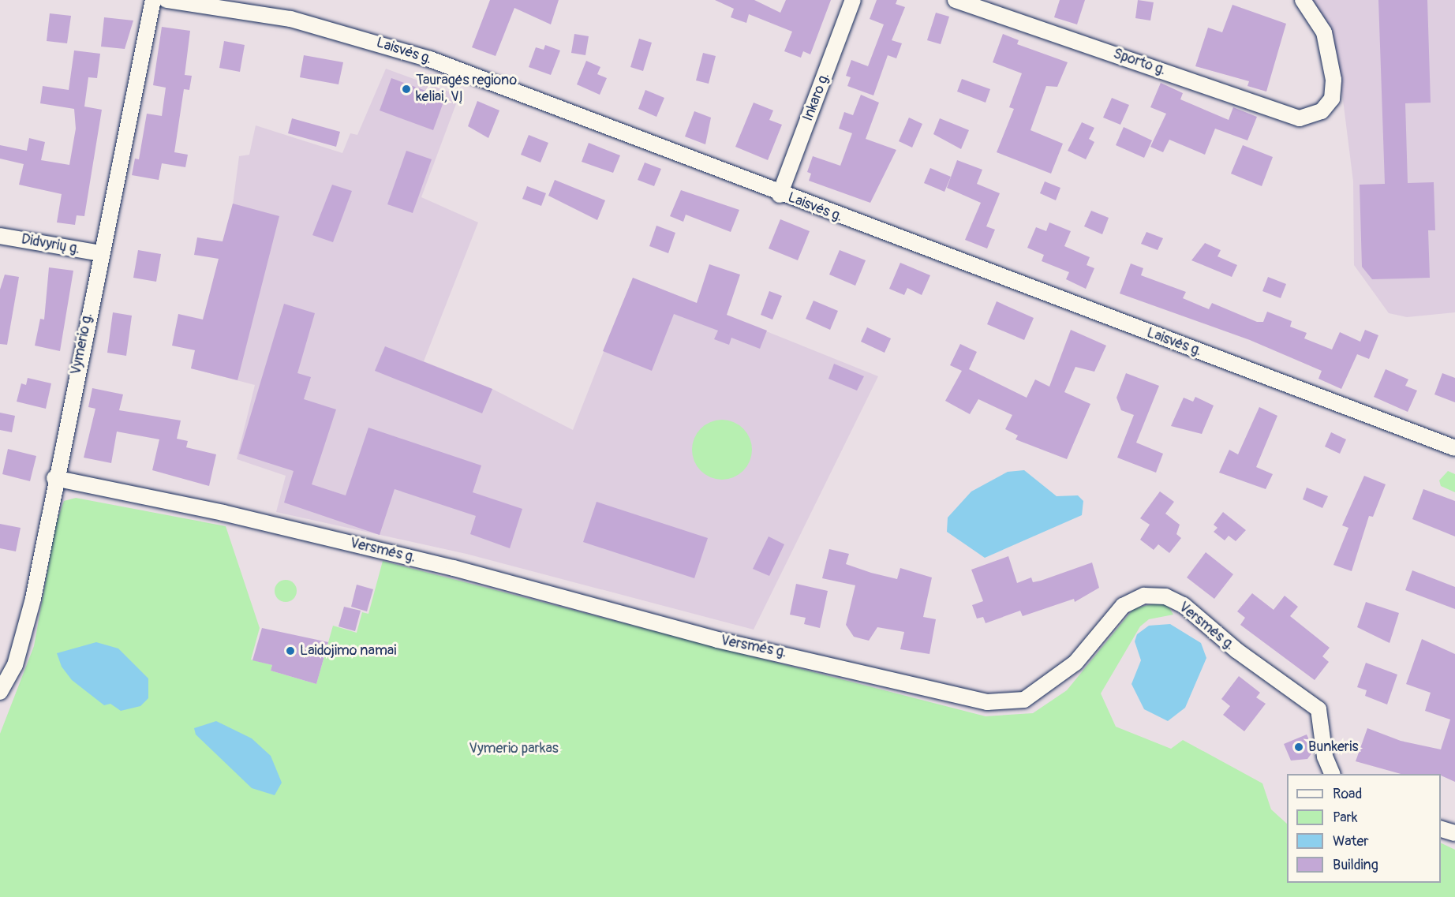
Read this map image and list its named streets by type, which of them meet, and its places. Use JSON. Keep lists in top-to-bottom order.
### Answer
{
  "streets": {
    "street": [
      "Laisvės g.",
      "Sporto g.",
      "Inkaro g.",
      "Didvyrių g.",
      "Vymerio g.",
      "Versmės g."
    ]
  },
  "crossings": [
    ["Laisvės g.", "Inkaro g."],
    ["Didvyrių g.", "Vymerio g."],
    ["Vymerio g.", "Versmės g."]
  ],
  "parks": ["Vymerio parkas"],
  "places": ["Tauragės regiono keliai, VĮ", "Laidojimo namai", "Bunkeris"],
  "legend": [
    "Road",
    "Park",
    "Water",
    "Building"
  ]
}
